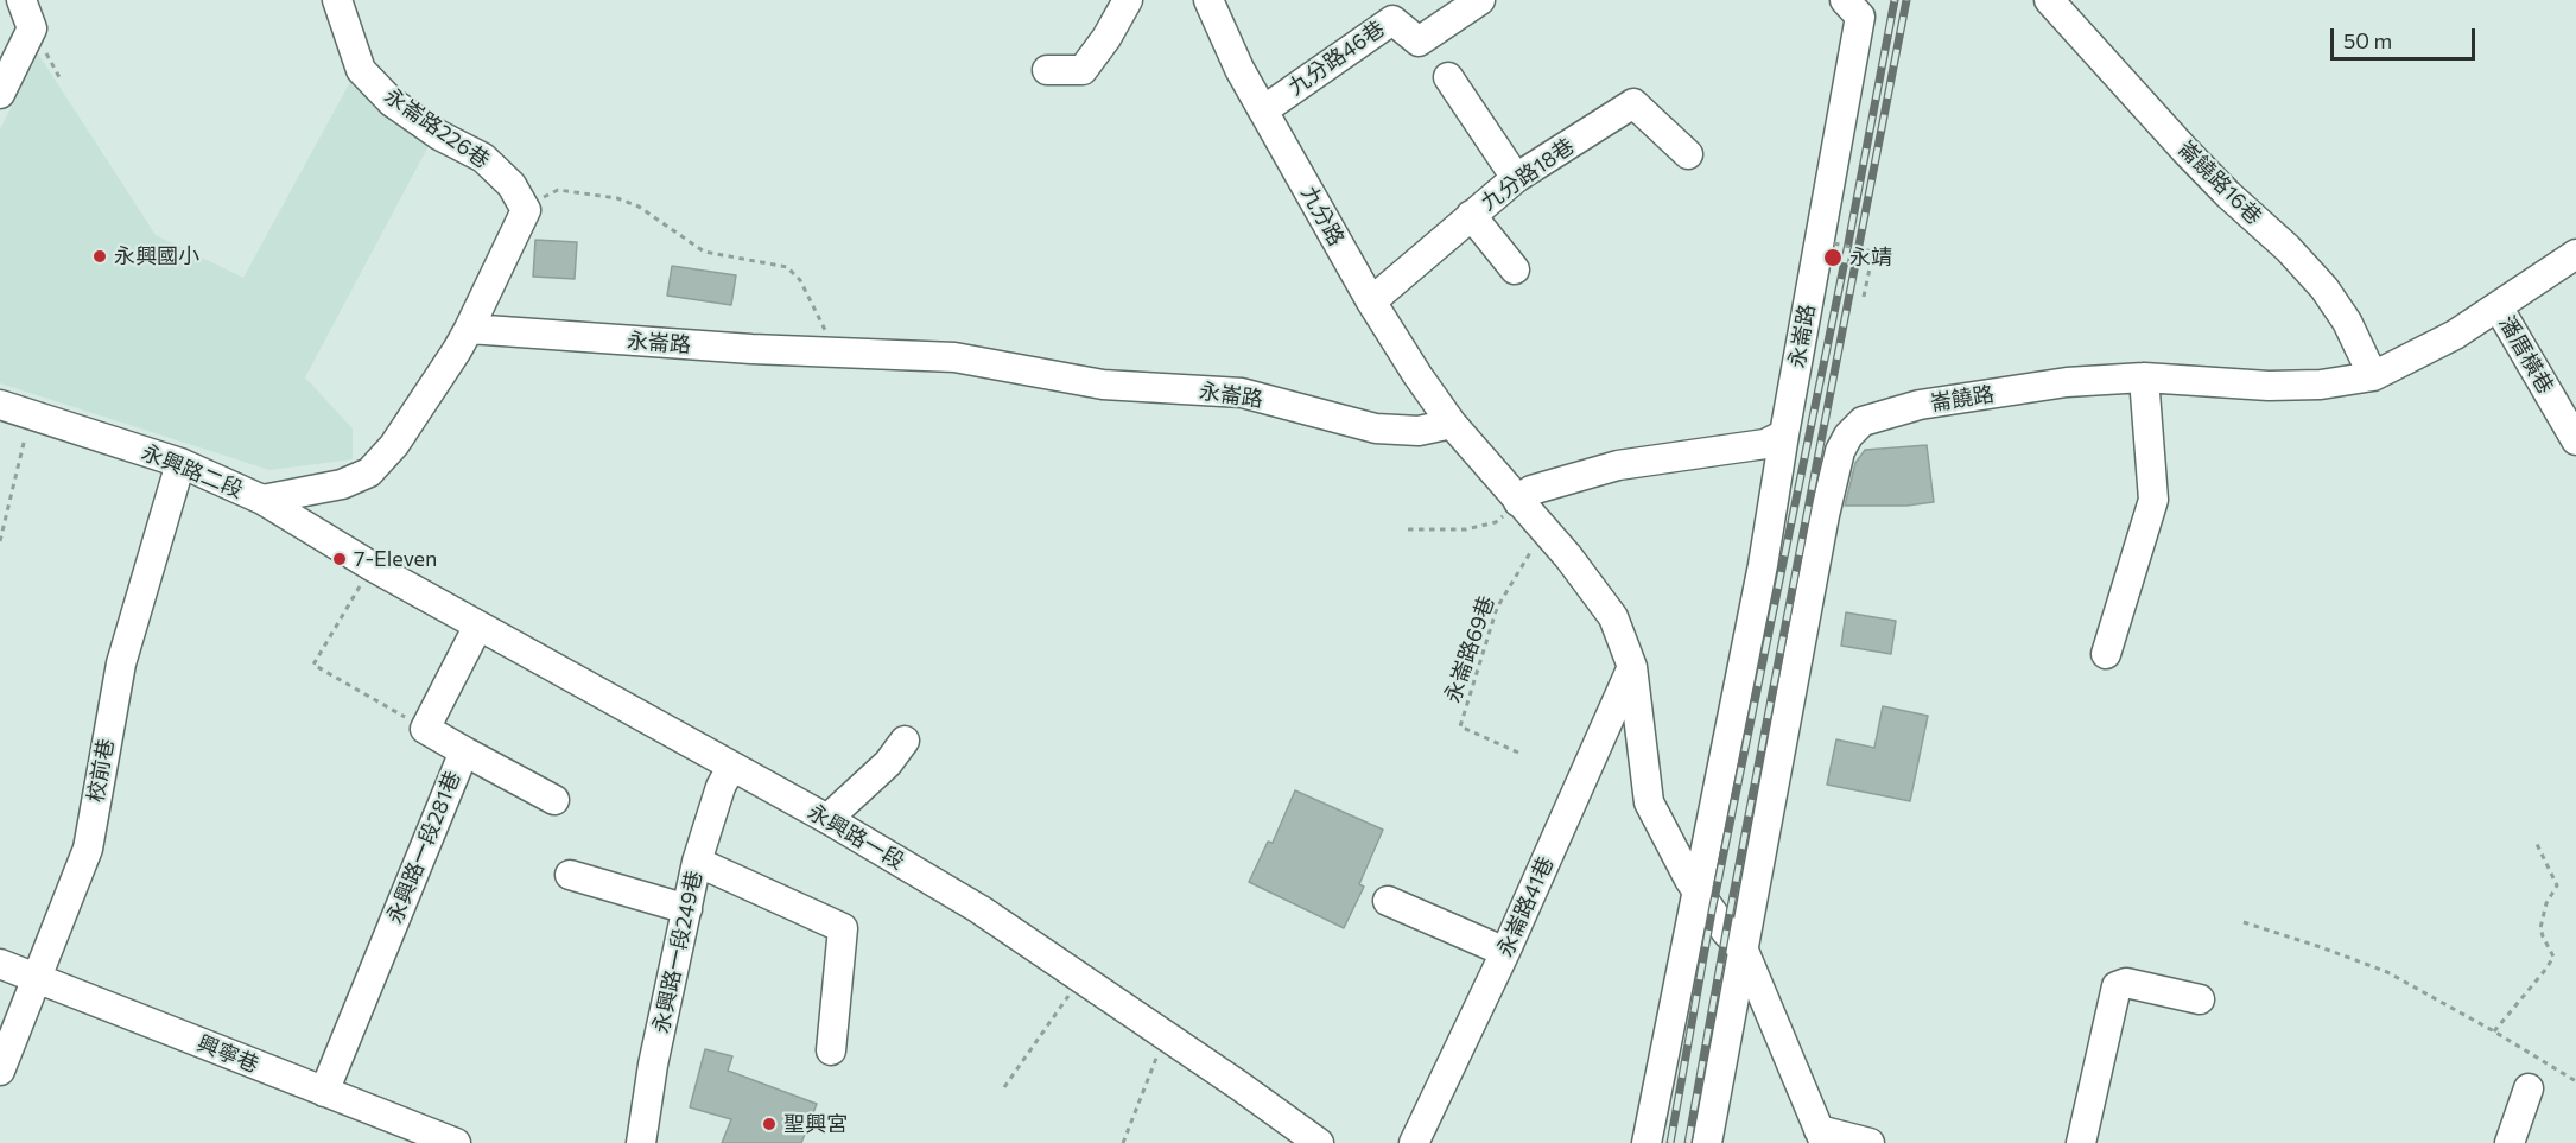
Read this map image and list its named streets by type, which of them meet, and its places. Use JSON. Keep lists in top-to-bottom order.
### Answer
{
  "streets": {
    "street": [
      "九分路46巷",
      "永崙路226巷",
      "九分路18巷",
      "崙饒路16巷",
      "九分路",
      "永崙路",
      "潘厝橫巷",
      "崙饒路",
      "永興路二段",
      "校前巷",
      "永興路一段",
      "永興路一段281巷",
      "永崙路41巷",
      "永興路一段249巷",
      "興寧巷"
    ],
    "path": ["永崙路69巷"]
  },
  "crossings": [
    ["九分路46巷", "九分路"],
    ["九分路18巷", "九分路"],
    ["崙饒路16巷", "崙饒路"],
    ["九分路", "永崙路"],
    ["潘厝橫巷", "崙饒路"],
    ["永興路二段", "校前巷"],
    ["永興路二段", "永興路一段"],
    ["校前巷", "興寧巷"],
    ["永興路一段", "永興路一段249巷"],
    ["永興路一段281巷", "興寧巷"]
  ],
  "places": [
    "永興國小",
    "永靖",
    "7-Eleven",
    "聖興宮"
  ],
  "scale_bar": "50 m"
}
